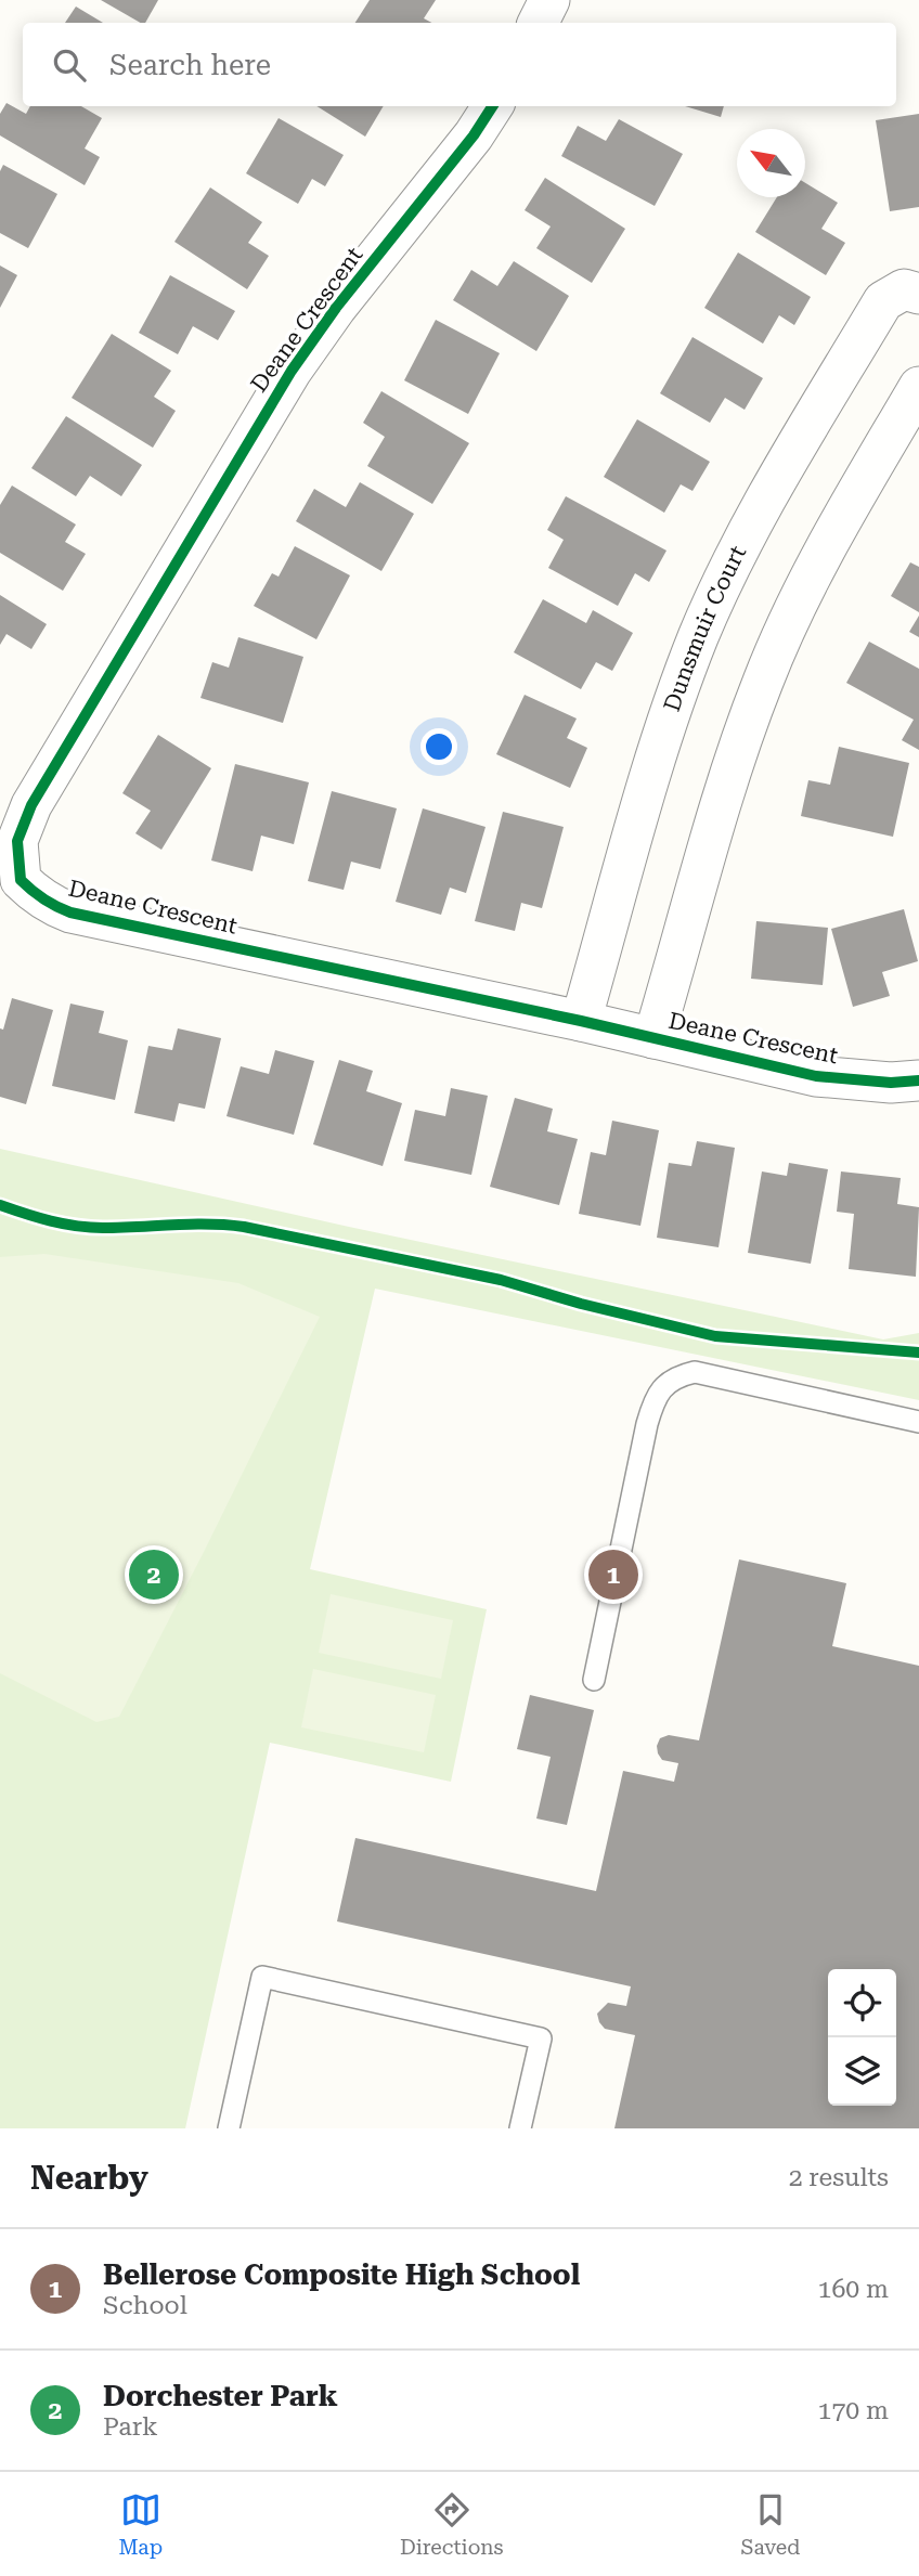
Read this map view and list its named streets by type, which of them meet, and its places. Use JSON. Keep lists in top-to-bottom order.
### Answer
{
  "streets": {
    "street": ["Deane Crescent", "Dunsmuir Court"]
  },
  "crossings": [
    ["Deane Crescent", "Dunsmuir Court"]
  ],
  "north": "top left",
  "page": {
    "search": "Search here",
    "pins": ["1", "2"],
    "heading": ["Nearby", "2 results"],
    "list": [
      {
        "mark": "1",
        "name": "Bellerose Composite High School",
        "note": "School",
        "value": "160 m"
      },
      {
        "mark": "2",
        "name": "Dorchester Park",
        "note": "Park",
        "value": "170 m"
      }
    ],
    "nav": ["Map", "Directions", "Saved"]
  }
}
